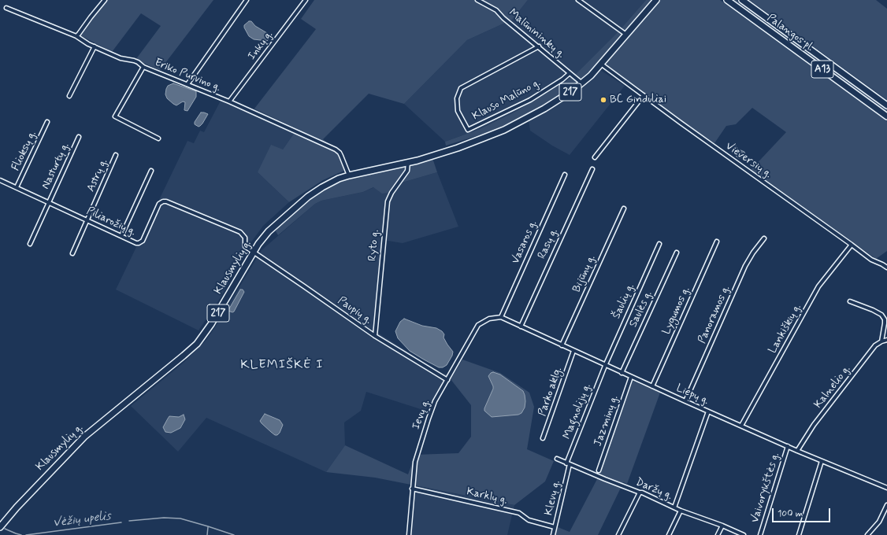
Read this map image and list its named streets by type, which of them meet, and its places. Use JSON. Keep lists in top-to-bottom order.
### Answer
{
  "streets": {
    "main road": [
      "Palangos pl.",
      "A13",
      "217",
      "Klausmylių g."
    ],
    "street": [
      "Malūnininkų g.",
      "Inkų g.",
      "Eriko Purvino g.",
      "Klauso Malūno g.",
      "Flioksų g.",
      "Vieversių g.",
      "Nasturtų g.",
      "Astrų g.",
      "Piliarožių g.",
      "Vasaros g.",
      "Rasų g.",
      "Ryto g.",
      "Bijūnų g.",
      "Šaulių g.",
      "Saulės g.",
      "Paupių g.",
      "Lygumos g.",
      "Panoramos g.",
      "Lankiškių g.",
      "Kalnelio g.",
      "Parko aklg.",
      "Liepų g.",
      "Magnolijų g.",
      "Ievų g.",
      "Jazminų g.",
      "Vaivorykštės g.",
      "Daržų g.",
      "Karklų g.",
      "Klevų g."
    ]
  },
  "crossings": [
    ["Malūnininkų g.", "217"],
    ["Malūnininkų g.", "Klauso Malūno g."],
    ["Malūnininkų g.", "Klausmylių g."],
    ["Inkų g.", "Eriko Purvino g."],
    ["Eriko Purvino g.", "Klausmylių g."],
    ["217", "Vieversių g."],
    ["217", "Klausmylių g."],
    ["Flioksų g.", "Piliarožių g."],
    ["Vieversių g.", "Lankiškių g."],
    ["Nasturtų g.", "Piliarožių g."],
    ["Astrų g.", "Piliarožių g."],
    ["Piliarožių g.", "Klausmylių g."],
    ["Piliarožių g.", "Paupių g."],
    ["Vasaros g.", "Liepų g."],
    ["Vasaros g.", "Ievų g."],
    ["Rasų g.", "Liepų g."],
    ["Ryto g.", "Klausmylių g."],
    ["Ryto g.", "Paupių g."],
    ["Klausmylių g.", "Paupių g."],
    ["Bijūnų g.", "Liepų g."],
    ["Šaulių g.", "Liepų g."],
    ["Šaulių g.", "Magnolijų g."],
    ["Saulės g.", "Liepų g."],
    ["Paupių g.", "Ievų g."],
    ["Lygumos g.", "Liepų g."],
    ["Panoramos g.", "Liepų g."],
    ["Lankiškių g.", "Liepų g."],
    ["Kalnelio g.", "Liepų g."],
    ["Parko aklg.", "Liepų g."],
    ["Liepų g.", "Magnolijų g."],
    ["Liepų g.", "Ievų g."],
    ["Liepų g.", "Jazminų g."],
    ["Liepų g.", "Vaivorykštės g."],
    ["Magnolijų g.", "Daržų g."],
    ["Magnolijų g.", "Klevų g."],
    ["Ievų g.", "Karklų g."],
    ["Daržų g.", "Klevų g."],
    ["Karklų g.", "Klevų g."]
  ],
  "districts": ["KLEMIŠKĖ I"],
  "water": ["Vėžių upelis"],
  "places": ["BC Ginduliai"],
  "scale_bar": "100 m"
}
